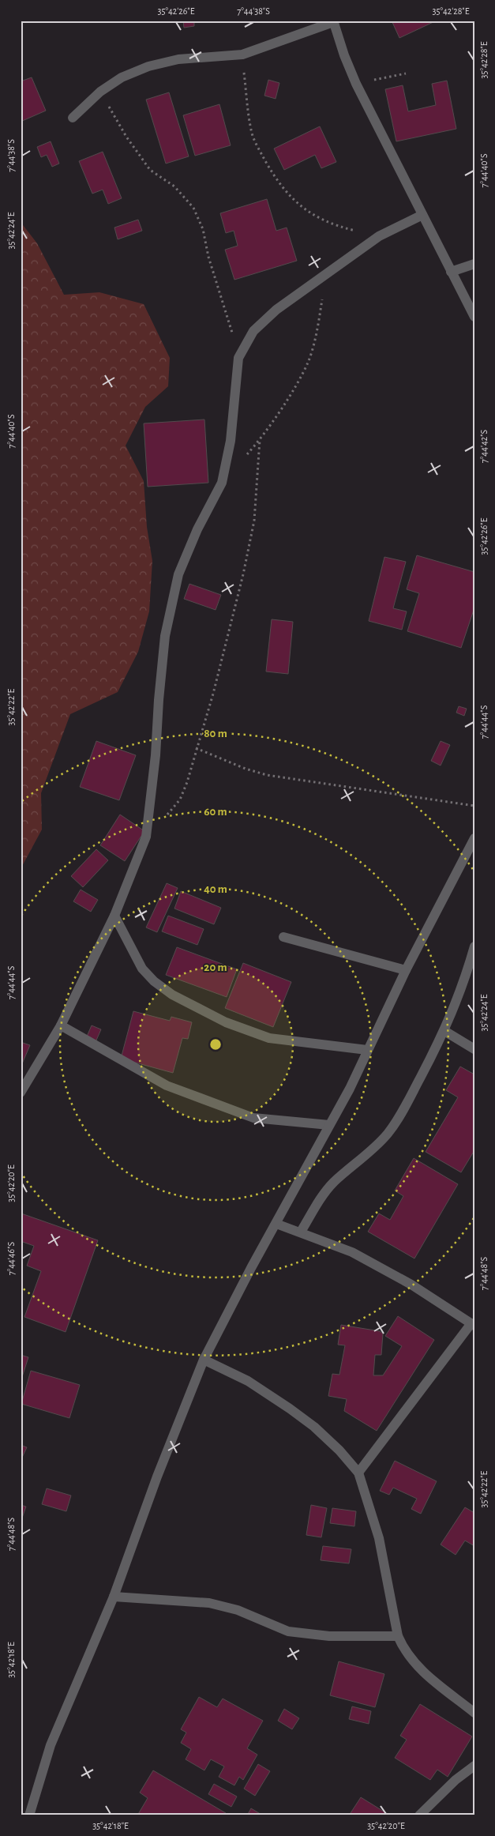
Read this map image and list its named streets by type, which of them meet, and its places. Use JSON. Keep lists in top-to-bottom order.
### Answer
{
  "coordinates": [
    "35°42'26\"E",
    "7°44'38\"S",
    "35°42'28\"E",
    "7°44'40\"S",
    "35°42'24\"E",
    "7°44'42\"S",
    "35°42'22\"E",
    "7°44'44\"S",
    "35°42'20\"E",
    "7°44'46\"S",
    "7°44'48\"S",
    "35°42'18\"E"
  ],
  "rings": [
    "80 m",
    "60 m",
    "40 m",
    "20 m"
  ]
}
